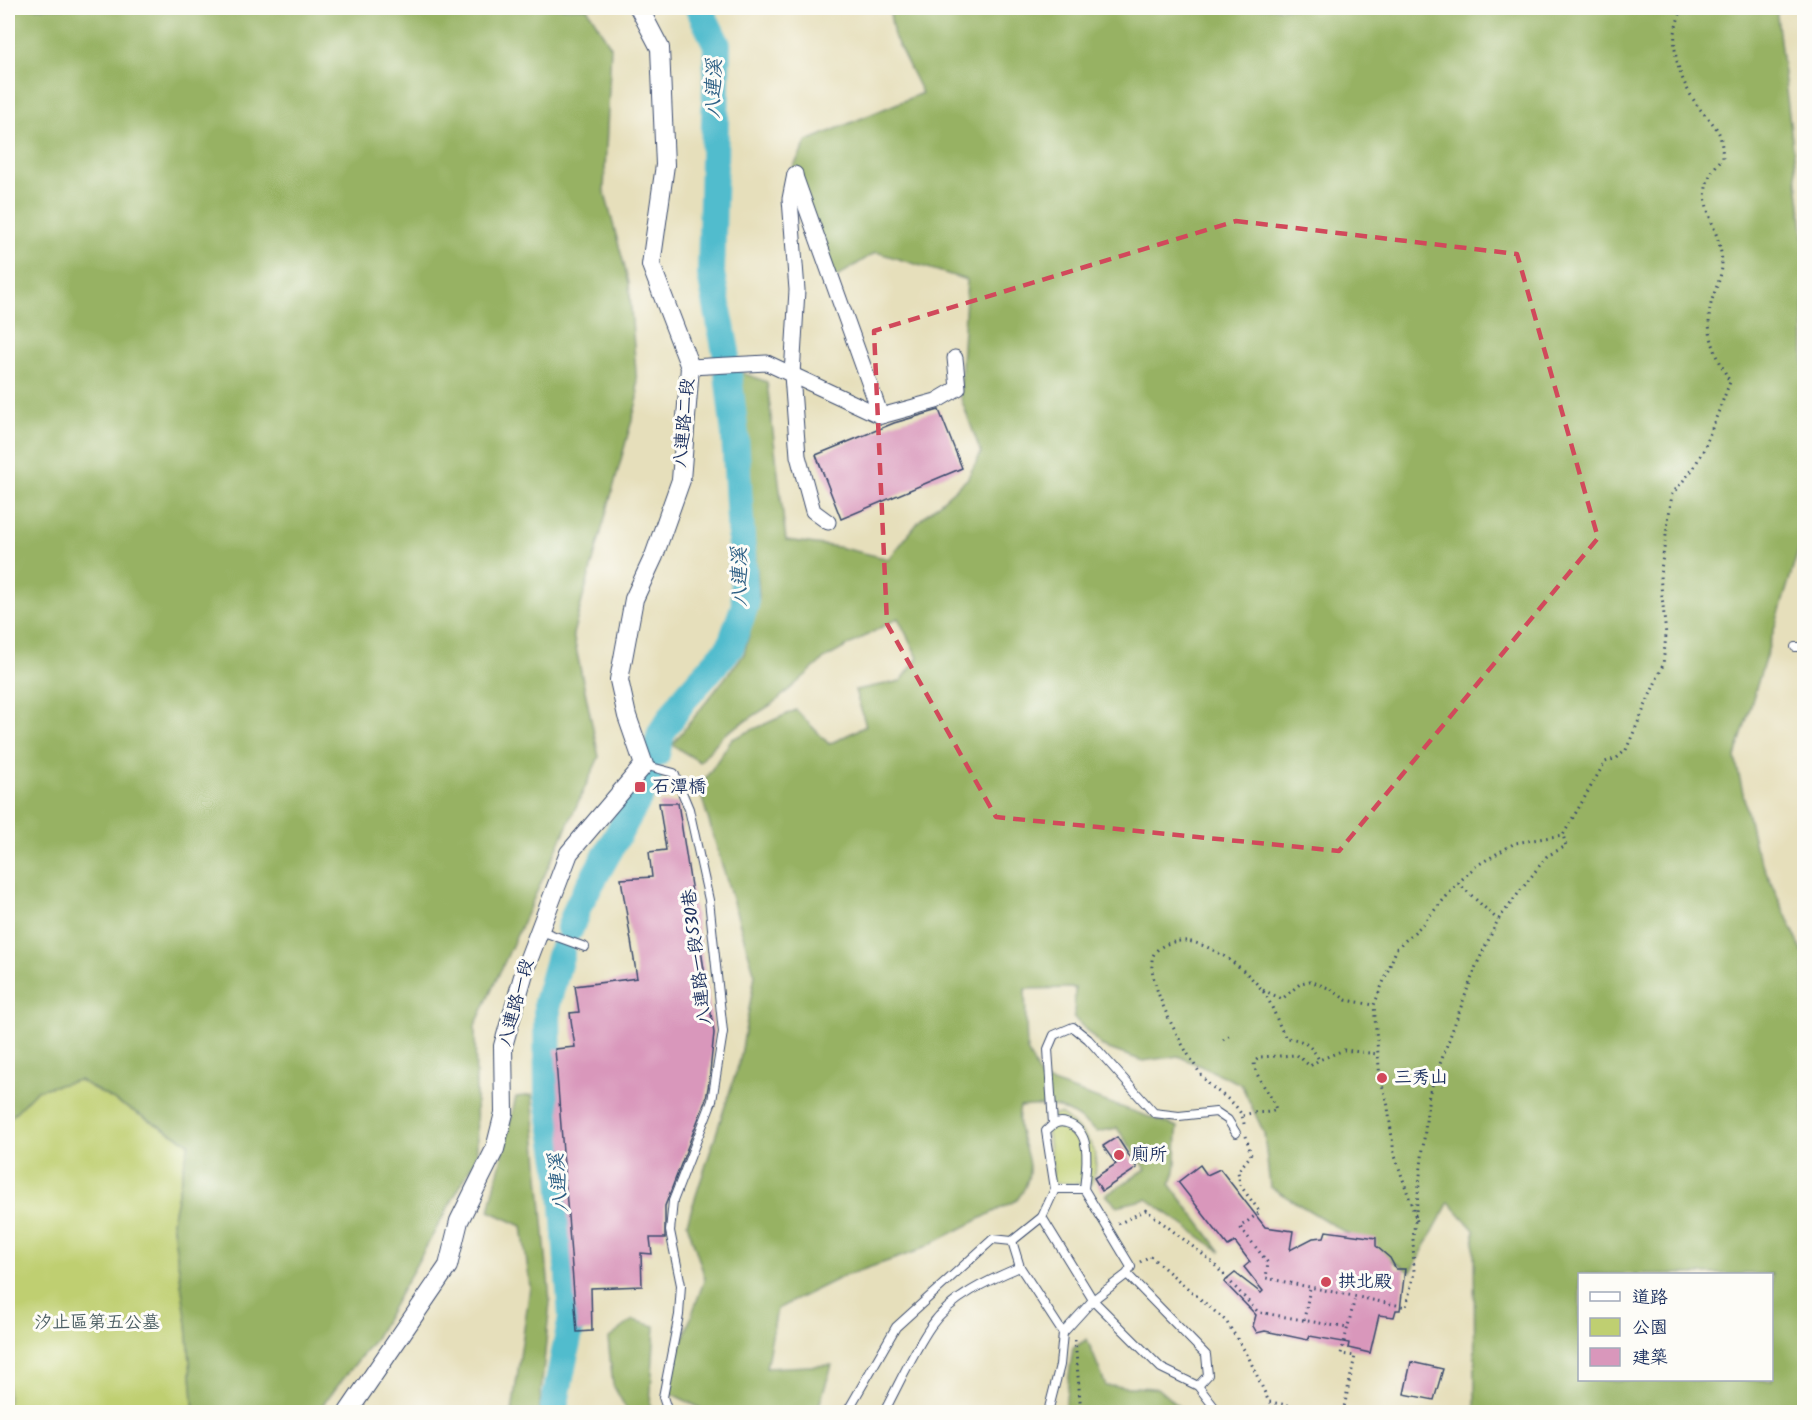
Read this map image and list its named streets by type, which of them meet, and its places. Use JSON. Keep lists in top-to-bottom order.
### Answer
{
  "streets": {
    "street": ["八連路二段", "八連路一段"],
    "lane": ["八連路一段530巷"]
  },
  "crossings": [
    ["八連路二段", "八連路一段530巷"],
    ["八連路二段", "八連路一段"],
    ["八連路一段530巷", "八連路一段"]
  ],
  "water": ["八連溪"],
  "parks": ["汐止區第五公墓"],
  "places": {
    "transit": ["石潭橋"],
    "other": ["三秀山", "廁所", "拱北殿"]
  },
  "legend": ["道路", "公園", "建築"]
}
